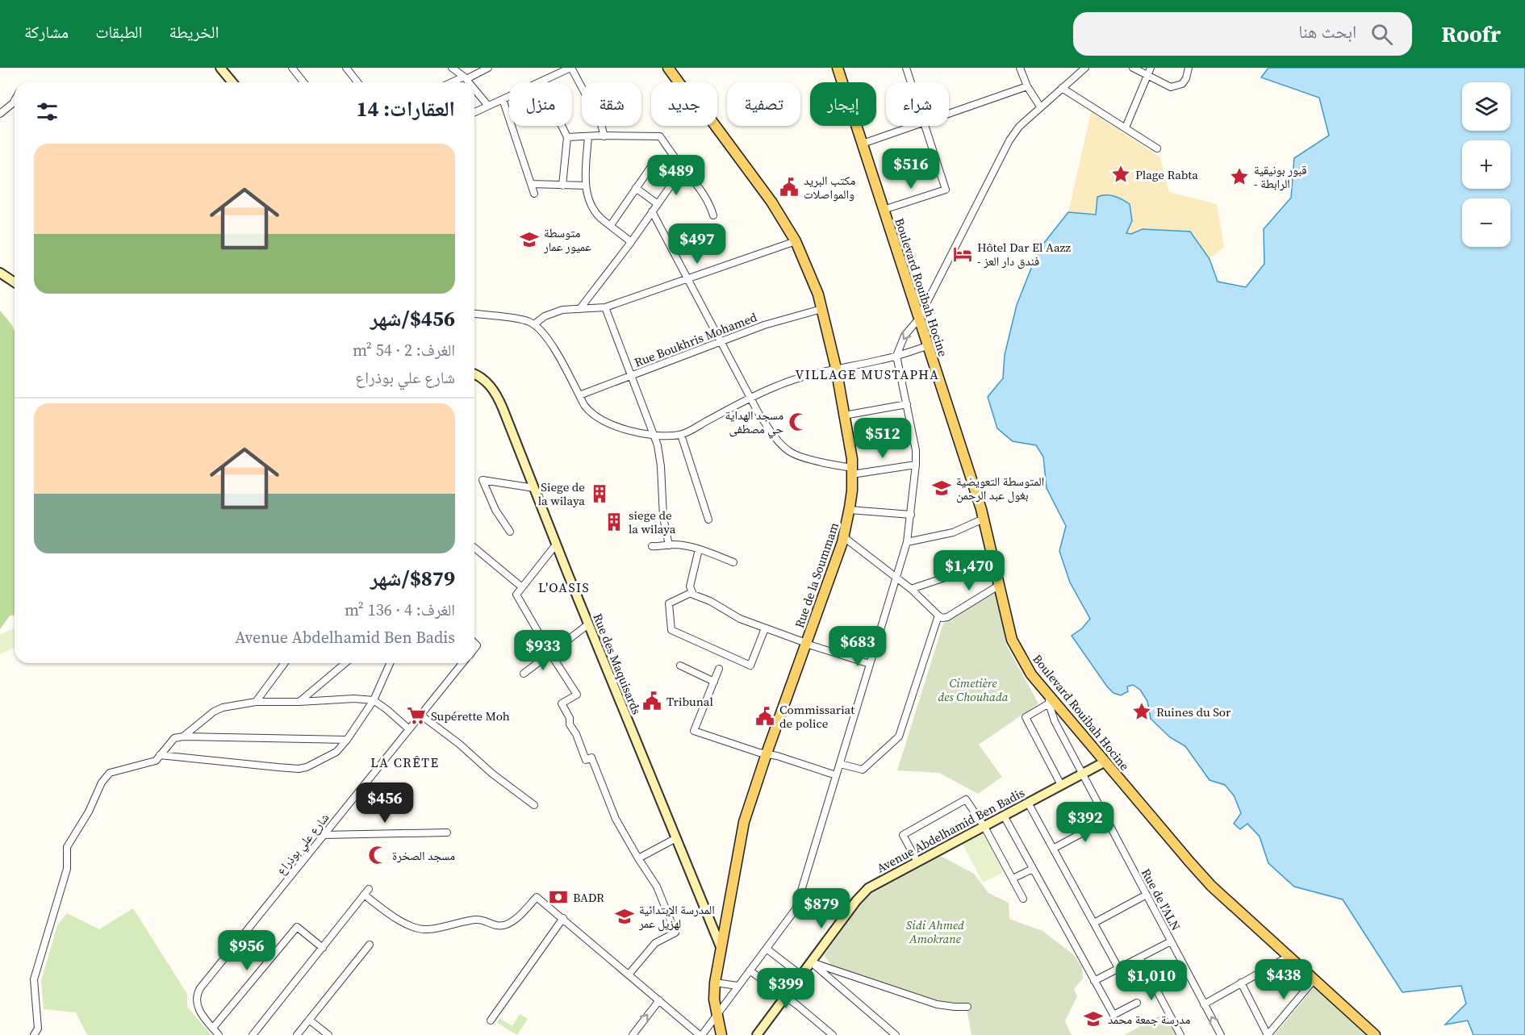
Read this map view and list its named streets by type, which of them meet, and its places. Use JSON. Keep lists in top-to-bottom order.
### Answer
{
  "streets": {
    "main road": [
      "Boulevard Rouibah Hocine",
      "Rue de la Soummam",
      "Rue des Maquisards",
      "Avenue Abdelhamid Ben Badis"
    ],
    "street": ["Rue Boukhris Mohamed", "شارع علي بوذراع", "Rue de l'ALN"]
  },
  "crossings": [
    ["Boulevard Rouibah Hocine", "Avenue Abdelhamid Ben Badis"],
    ["Boulevard Rouibah Hocine", "Rue de l'ALN"],
    ["Rue Boukhris Mohamed", "Rue de la Soummam"],
    ["Rue de la Soummam", "Rue des Maquisards"],
    ["Avenue Abdelhamid Ben Badis", "Rue de l'ALN"]
  ],
  "districts": ["VILLAGE MUSTAPHA", "L'OASIS", "LA CRÊTE"],
  "parks": ["Cimetière des Chouhada", "Sidi Ahmed Amokrane"],
  "places": {
    "place": ["Plage Rabta", "قبور بونيقية - الرابطة", "Ruines du Sor"],
    "public building": ["مكتب البريد والمواصلات", "Tribunal", "Commissariat de police"],
    "school or university": [
      "متوسطة عميور عمار",
      "المتوسطة التعويضية بغول عبد الرحمن",
      "المدرسة الإبتدائية لهزيل عمر",
      "مدرسة جمعة محمد"
    ],
    "hotel": ["Hôtel Dar El Aazz - فندق دار العز"],
    "mosque": ["مسجد الهداية حي مصطفى", "مسجد الصخرة"],
    "building": ["Siege de la wilaya", "siege de la wilaya"],
    "supermarket": ["Supérette Moh"],
    "bank": ["BADR"]
  },
  "page": {
    "header": "Roofr",
    "search": "ابحث هنا",
    "nav": ["الخريطة", "الطبقات", "مشاركة"],
    "map_buttons": ["+", "−"],
    "chip": [
      "شراء",
      "إيجار",
      "تصفية",
      "جديد",
      "شقة",
      "منزل"
    ],
    "heading": "العقارات: 14",
    "list": [
      {
        "name": "$456/شهر",
        "note": "الغرف: 2 · 54 m² · شارع علي بوذراع"
      },
      {
        "name": "$879/شهر",
        "note": "الغرف: 4 · 136 m² · Avenue Abdelhamid Ben Badis"
      }
    ],
    "price": [
      "$516",
      "$489",
      "$497",
      "$512",
      "$1,470",
      "$683",
      "$933",
      "$456",
      "$392",
      "$879",
      "$956",
      "$438",
      "$1,010",
      "$399"
    ]
  }
}
